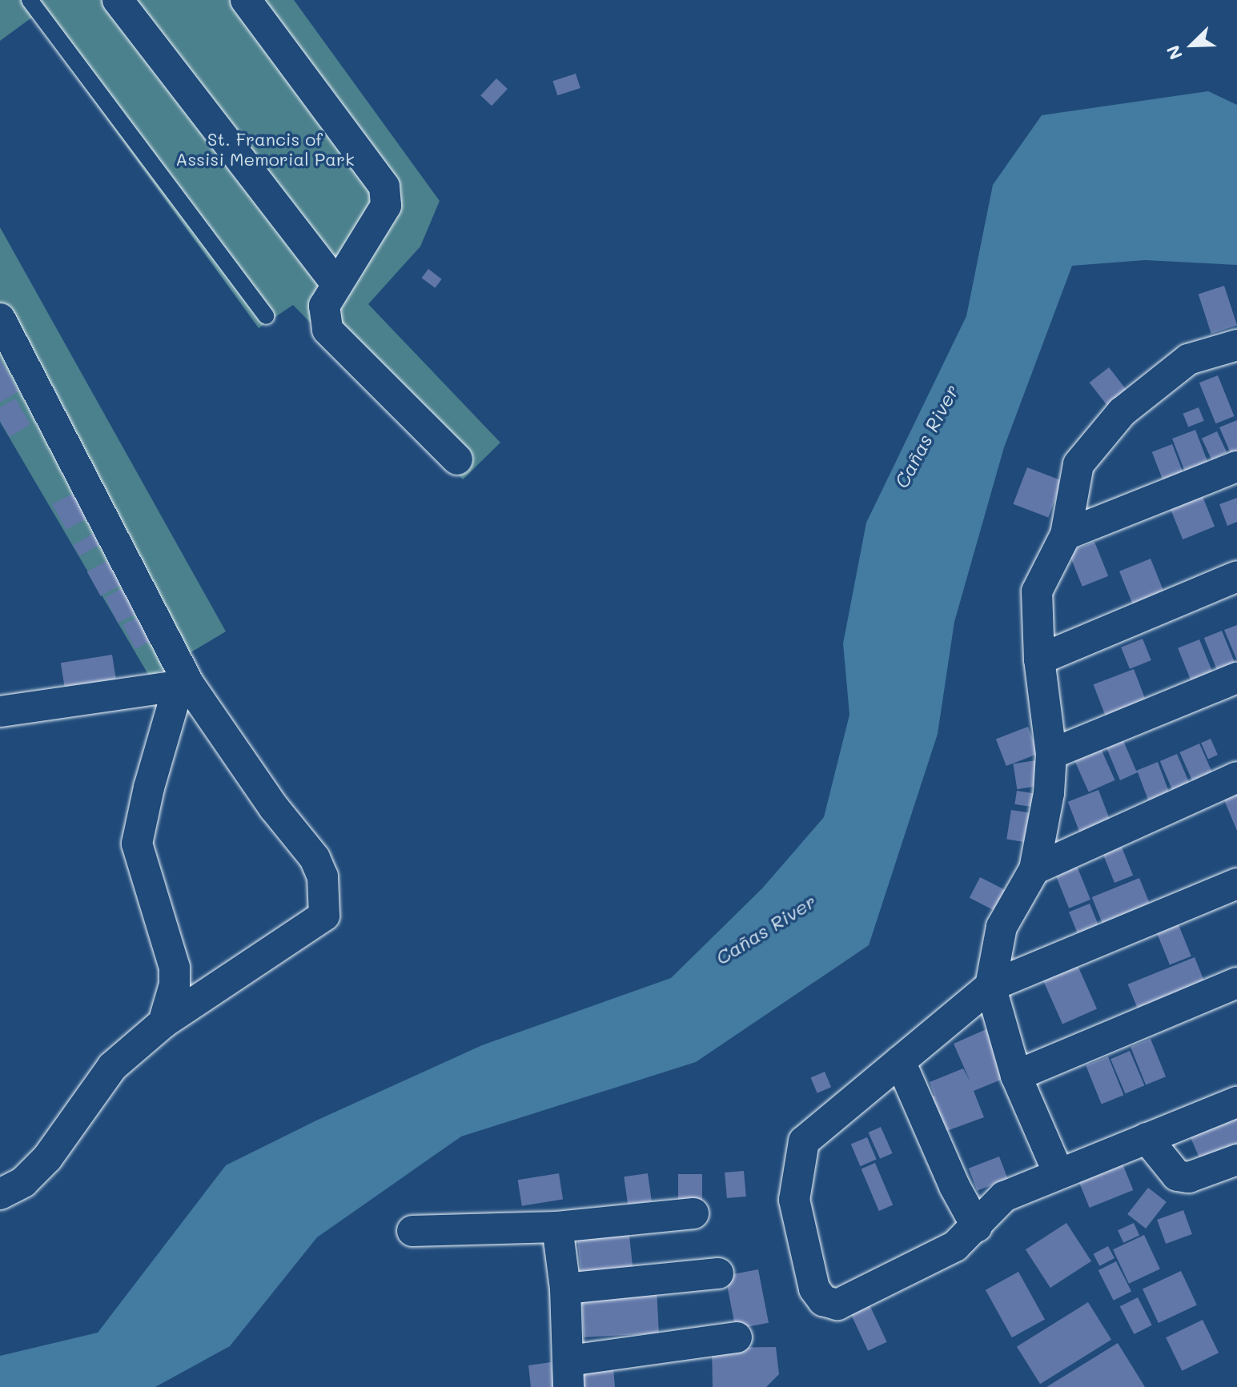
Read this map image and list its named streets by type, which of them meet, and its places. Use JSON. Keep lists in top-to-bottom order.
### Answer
{
  "water": ["Cañas River"],
  "parks": ["St. Francis of Assisi Memorial Park"],
  "north": "bottom left"
}
